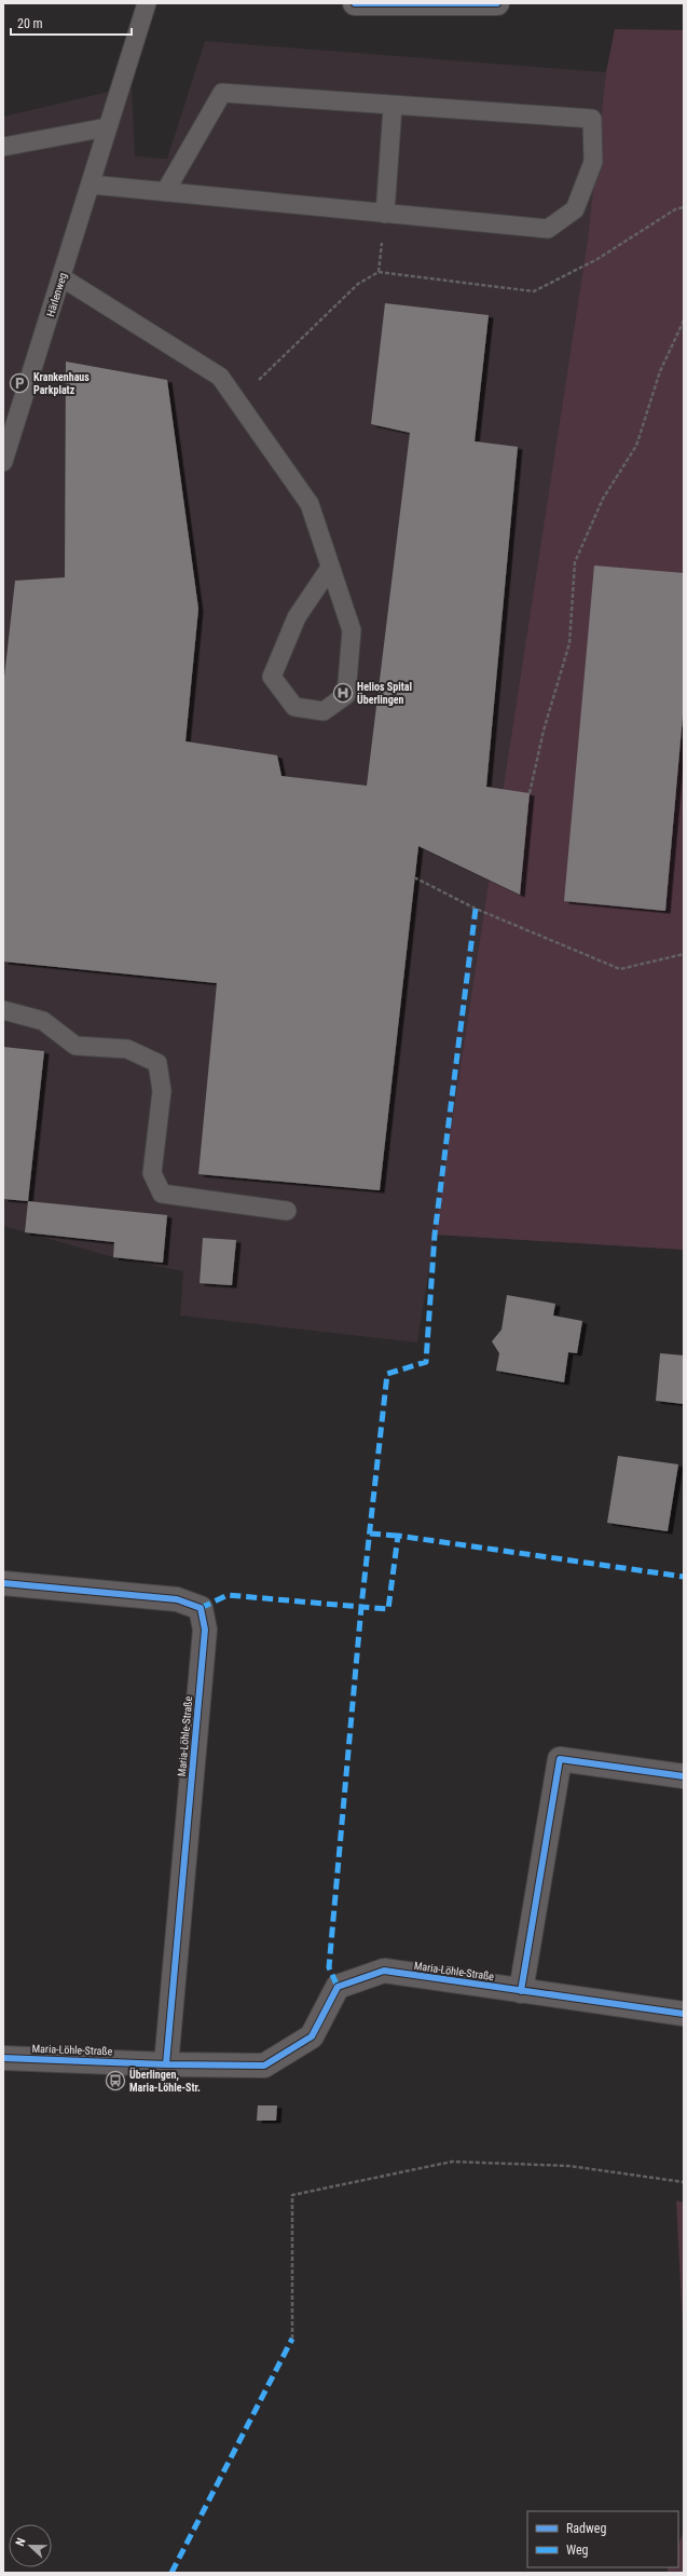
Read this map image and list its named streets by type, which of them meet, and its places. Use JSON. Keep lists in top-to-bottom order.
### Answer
{
  "streets": {
    "street": ["Maria-Löhle-Straße"],
    "lane": ["Härlenweg"]
  },
  "places": {
    "parking": ["Krankenhaus Parkplatz"],
    "hospital": ["Helios Spital Überlingen"],
    "bus stop": ["Überlingen, Maria-Löhle-Str."]
  },
  "legend": ["Radweg", "Weg"],
  "scale_bar": "20 m",
  "north": "left"
}
